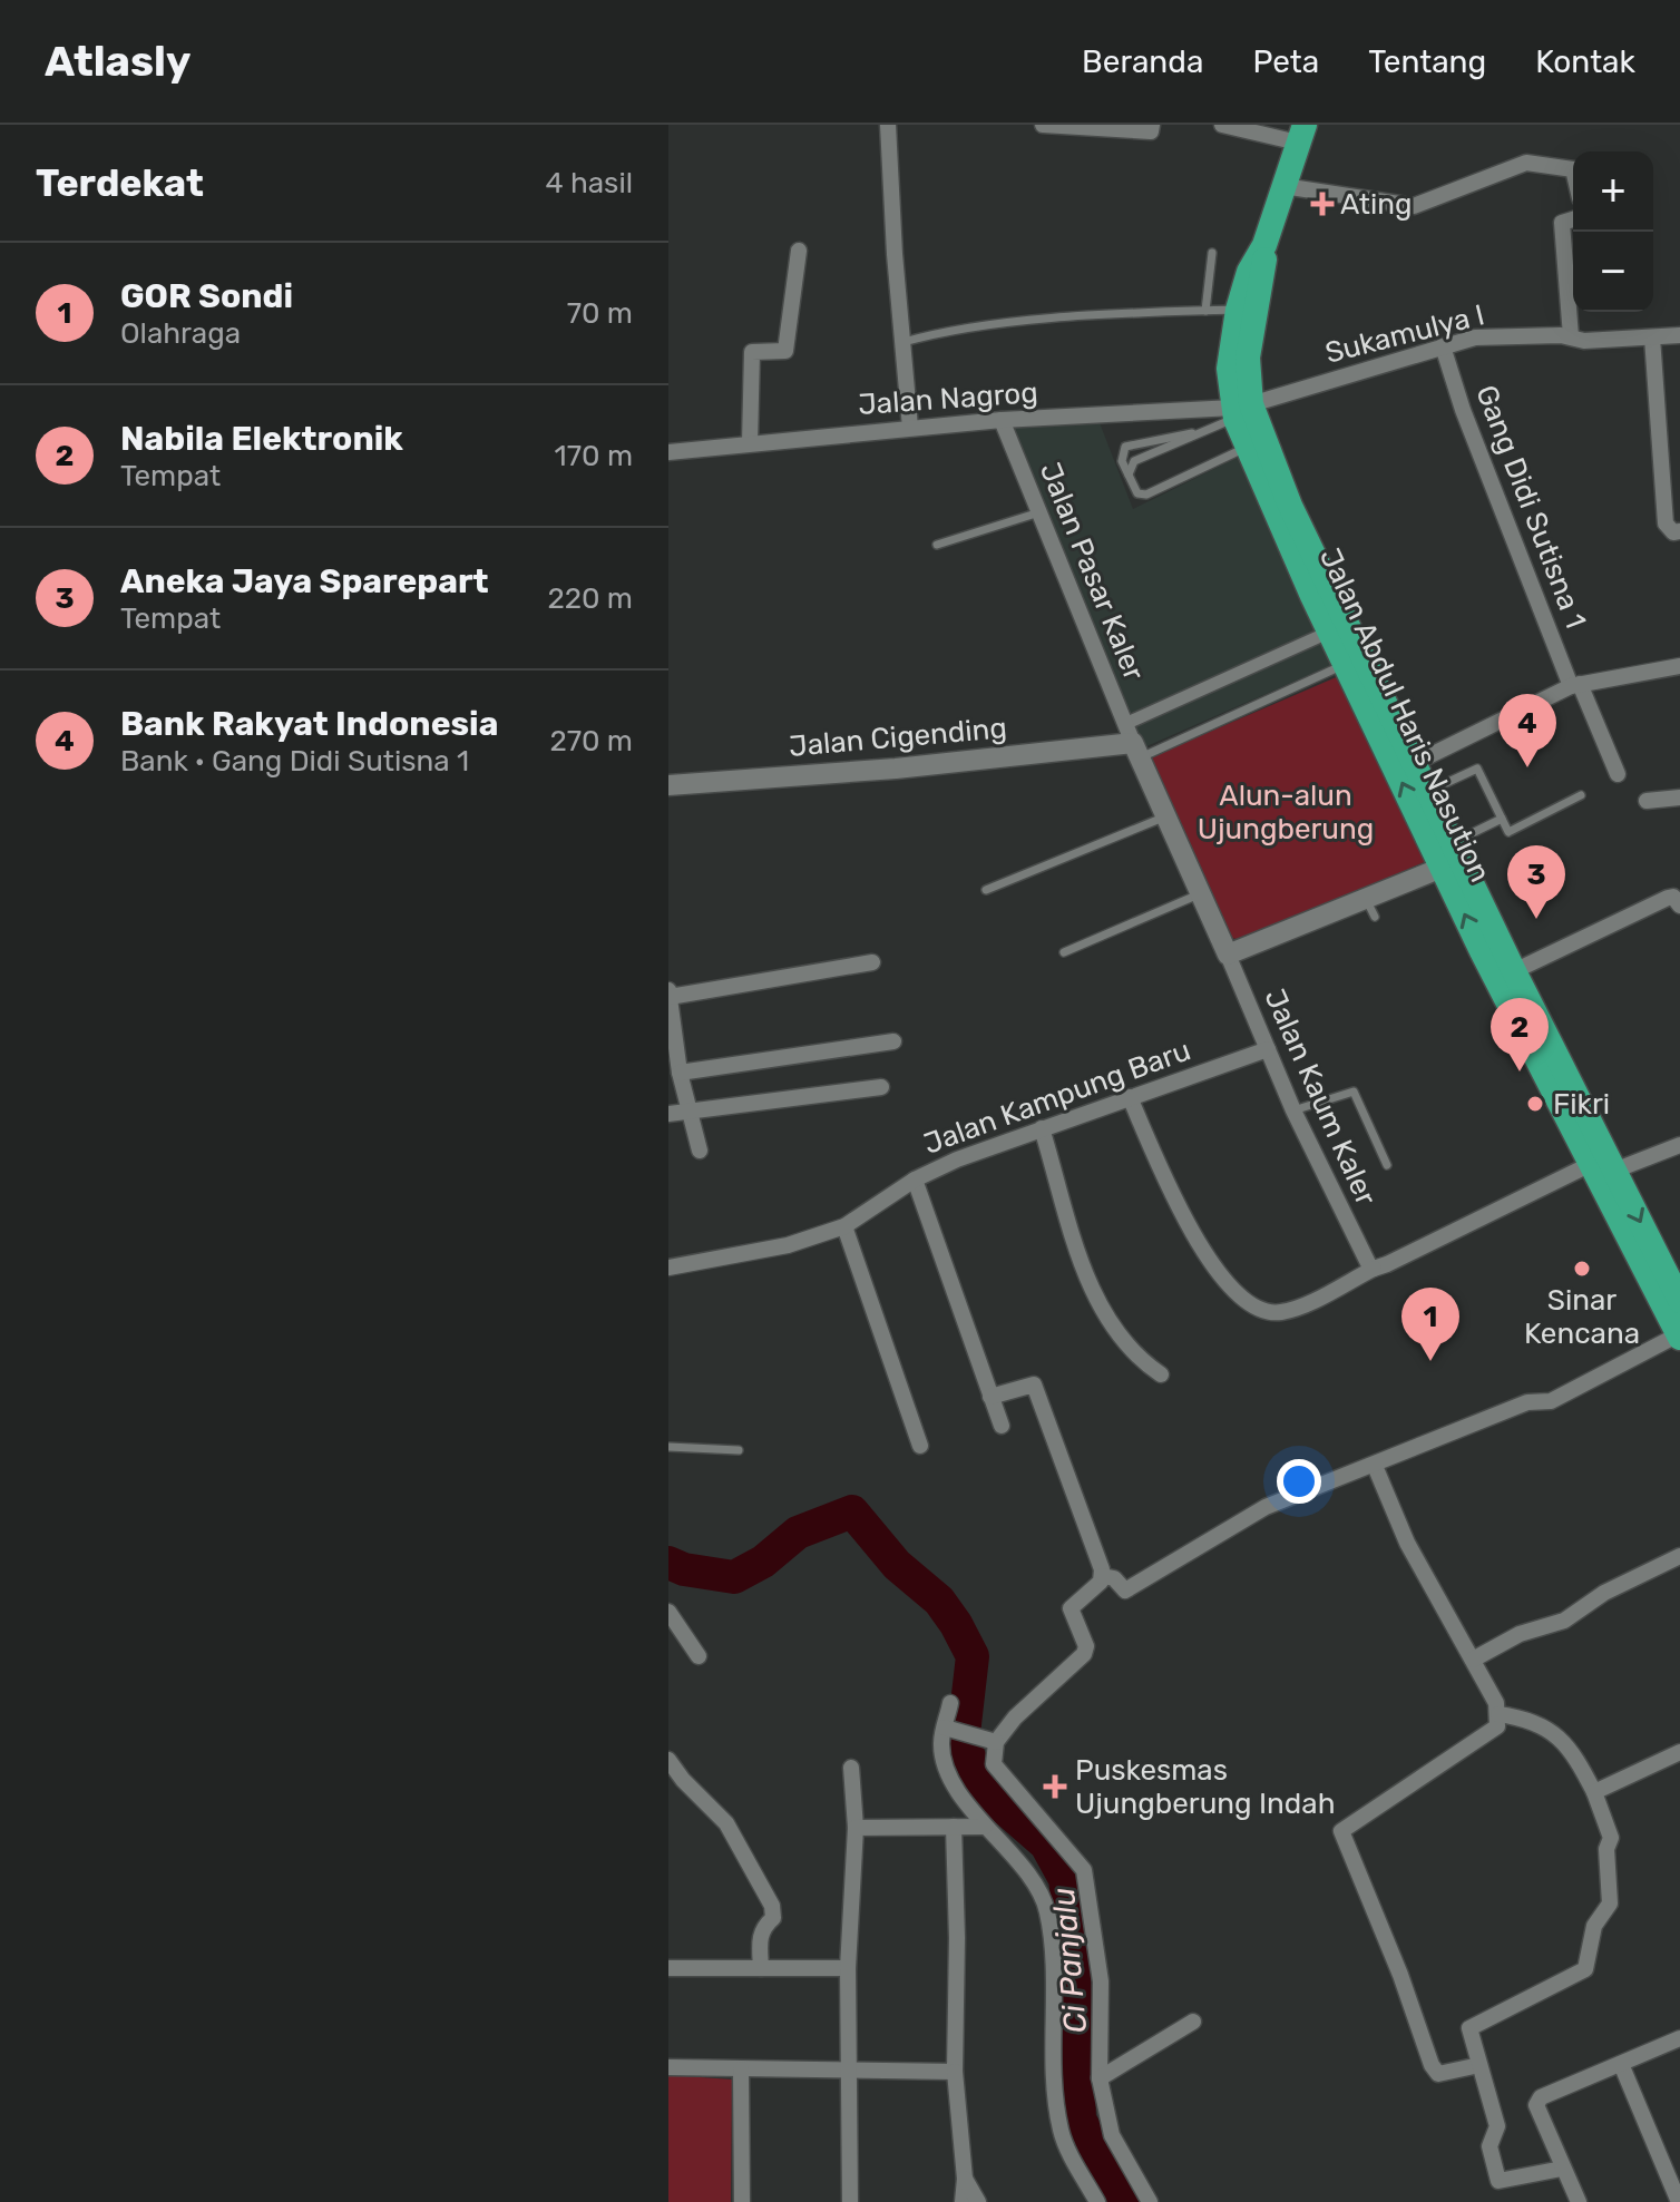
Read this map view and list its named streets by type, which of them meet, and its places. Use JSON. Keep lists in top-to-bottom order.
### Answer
{
  "streets": {
    "highway": ["Jalan Abdul Haris Nasution"],
    "street": [
      "Sukamulya I",
      "Jalan Nagrog",
      "Gang Didi Sutisna 1",
      "Jalan Pasar Kaler",
      "Jalan Cigending",
      "Jalan Kampung Baru",
      "Jalan Kaum Kaler"
    ]
  },
  "crossings": [
    ["Sukamulya I", "Jalan Nagrog"],
    ["Sukamulya I", "Gang Didi Sutisna 1"],
    ["Sukamulya I", "Jalan Abdul Haris Nasution"],
    ["Jalan Nagrog", "Jalan Pasar Kaler"],
    ["Jalan Nagrog", "Jalan Abdul Haris Nasution"],
    ["Jalan Pasar Kaler", "Jalan Cigending"],
    ["Jalan Kampung Baru", "Jalan Kaum Kaler"]
  ],
  "water": ["Ci Panjalu"],
  "parks": ["Alun-alun Ujungberung"],
  "places": {
    "health": ["Ating", "Puskesmas Ujungberung Indah"],
    "other": ["Fikri", "Sinar Kencana"]
  },
  "page": {
    "header": "Atlasly",
    "nav": [
      "Beranda",
      "Peta",
      "Tentang",
      "Kontak"
    ],
    "heading": ["Terdekat", "4 hasil"],
    "map_buttons": ["+", "−"],
    "list": [
      {
        "mark": "1",
        "name": "GOR Sondi",
        "note": "Olahraga",
        "value": "70 m"
      },
      {
        "mark": "2",
        "name": "Nabila Elektronik",
        "note": "Tempat",
        "value": "170 m"
      },
      {
        "mark": "3",
        "name": "Aneka Jaya Sparepart",
        "note": "Tempat",
        "value": "220 m"
      },
      {
        "mark": "4",
        "name": "Bank Rakyat Indonesia",
        "note": "Bank · Gang Didi Sutisna 1",
        "value": "270 m"
      }
    ],
    "pins": [
      "4",
      "3",
      "2",
      "1"
    ]
  }
}
